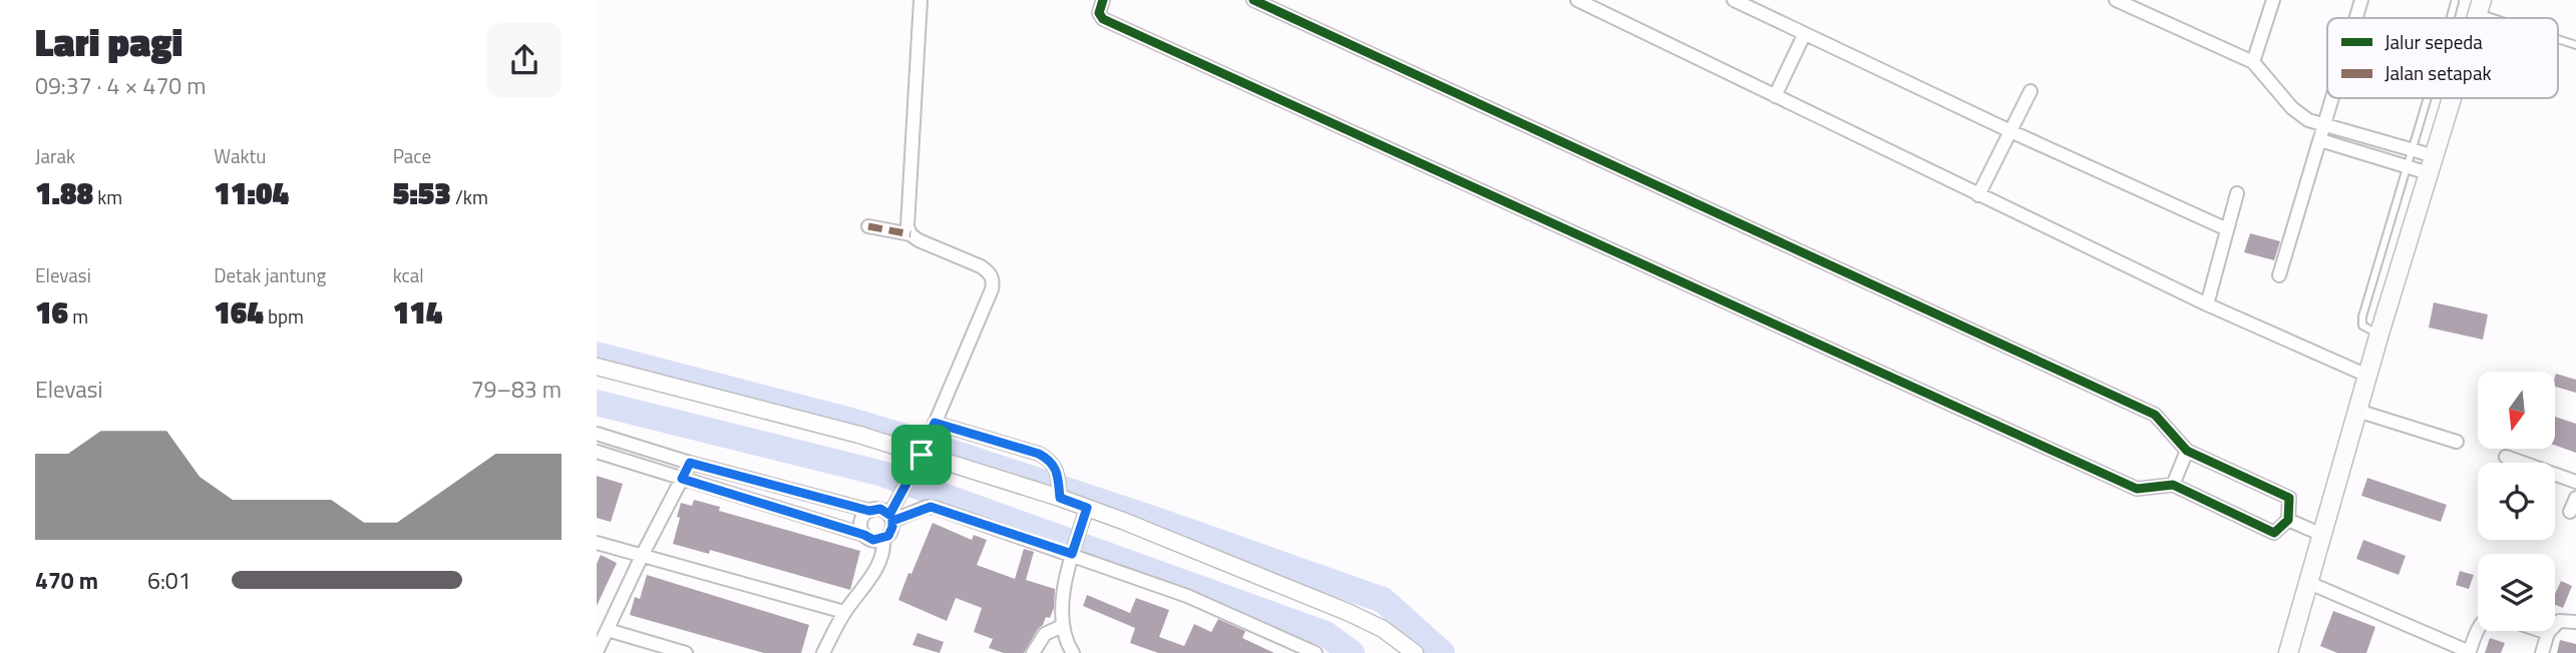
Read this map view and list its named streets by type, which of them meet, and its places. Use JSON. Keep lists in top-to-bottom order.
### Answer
{
  "legend": ["Jalur sepeda", "Jalan setapak"],
  "north": "bottom",
  "page": {
    "heading": ["Lari pagi", "09:37 · 4 × 470 m"],
    "stats": [
      ["Jarak", "1.88 km"],
      ["Waktu", "11:04"],
      ["Pace", "5:53 /km"],
      ["Elevasi", "16 m"],
      ["Detak jantung", "164 bpm"],
      ["kcal", "114"]
    ],
    "chart": ["Elevasi", "79–83 m"],
    "list": [
      {
        "name": "470 m",
        "note": "6:01"
      }
    ]
  }
}
